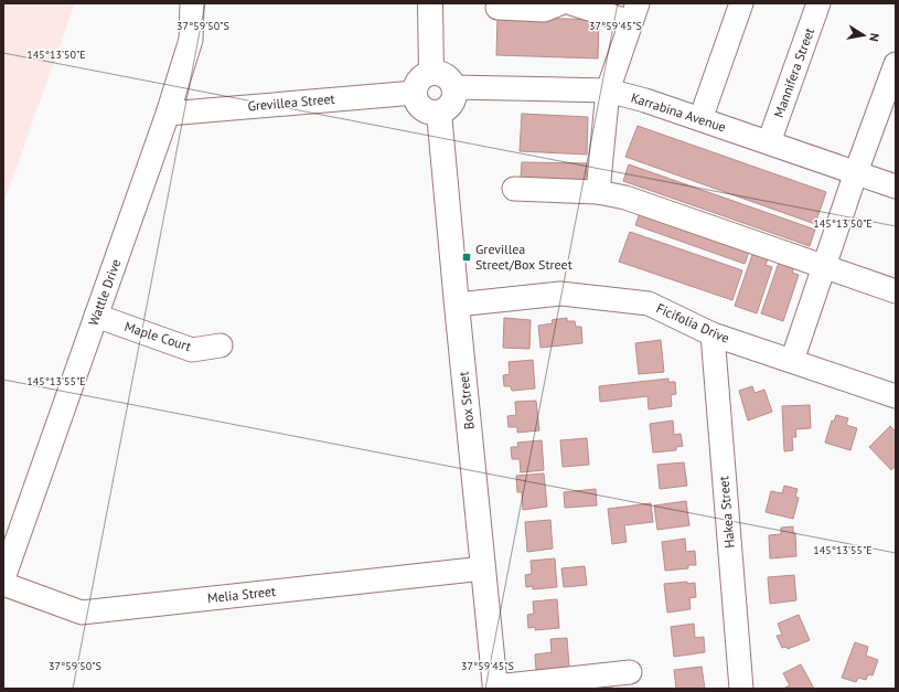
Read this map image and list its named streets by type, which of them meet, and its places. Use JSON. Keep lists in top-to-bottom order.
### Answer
{
  "streets": {
    "main road": ["Box Street"],
    "street": [
      "Mannifera Street",
      "Grevillea Street",
      "Karrabina Avenue",
      "Wattle Drive",
      "Ficifolia Drive",
      "Maple Court",
      "Hakea Street",
      "Melia Street"
    ]
  },
  "crossings": [
    ["Mannifera Street", "Karrabina Avenue"],
    ["Grevillea Street", "Karrabina Avenue"],
    ["Grevillea Street", "Wattle Drive"],
    ["Grevillea Street", "Box Street"],
    ["Karrabina Avenue", "Box Street"],
    ["Wattle Drive", "Maple Court"],
    ["Ficifolia Drive", "Box Street"],
    ["Ficifolia Drive", "Hakea Street"],
    ["Box Street", "Melia Street"]
  ],
  "places": {
    "transit": ["Grevillea Street/Box Street"]
  },
  "north": "right",
  "coordinates": [
    "37°59'50\"S",
    "37°59'45\"S",
    "145°13'50\"E",
    "145°13'55\"E"
  ]
}
